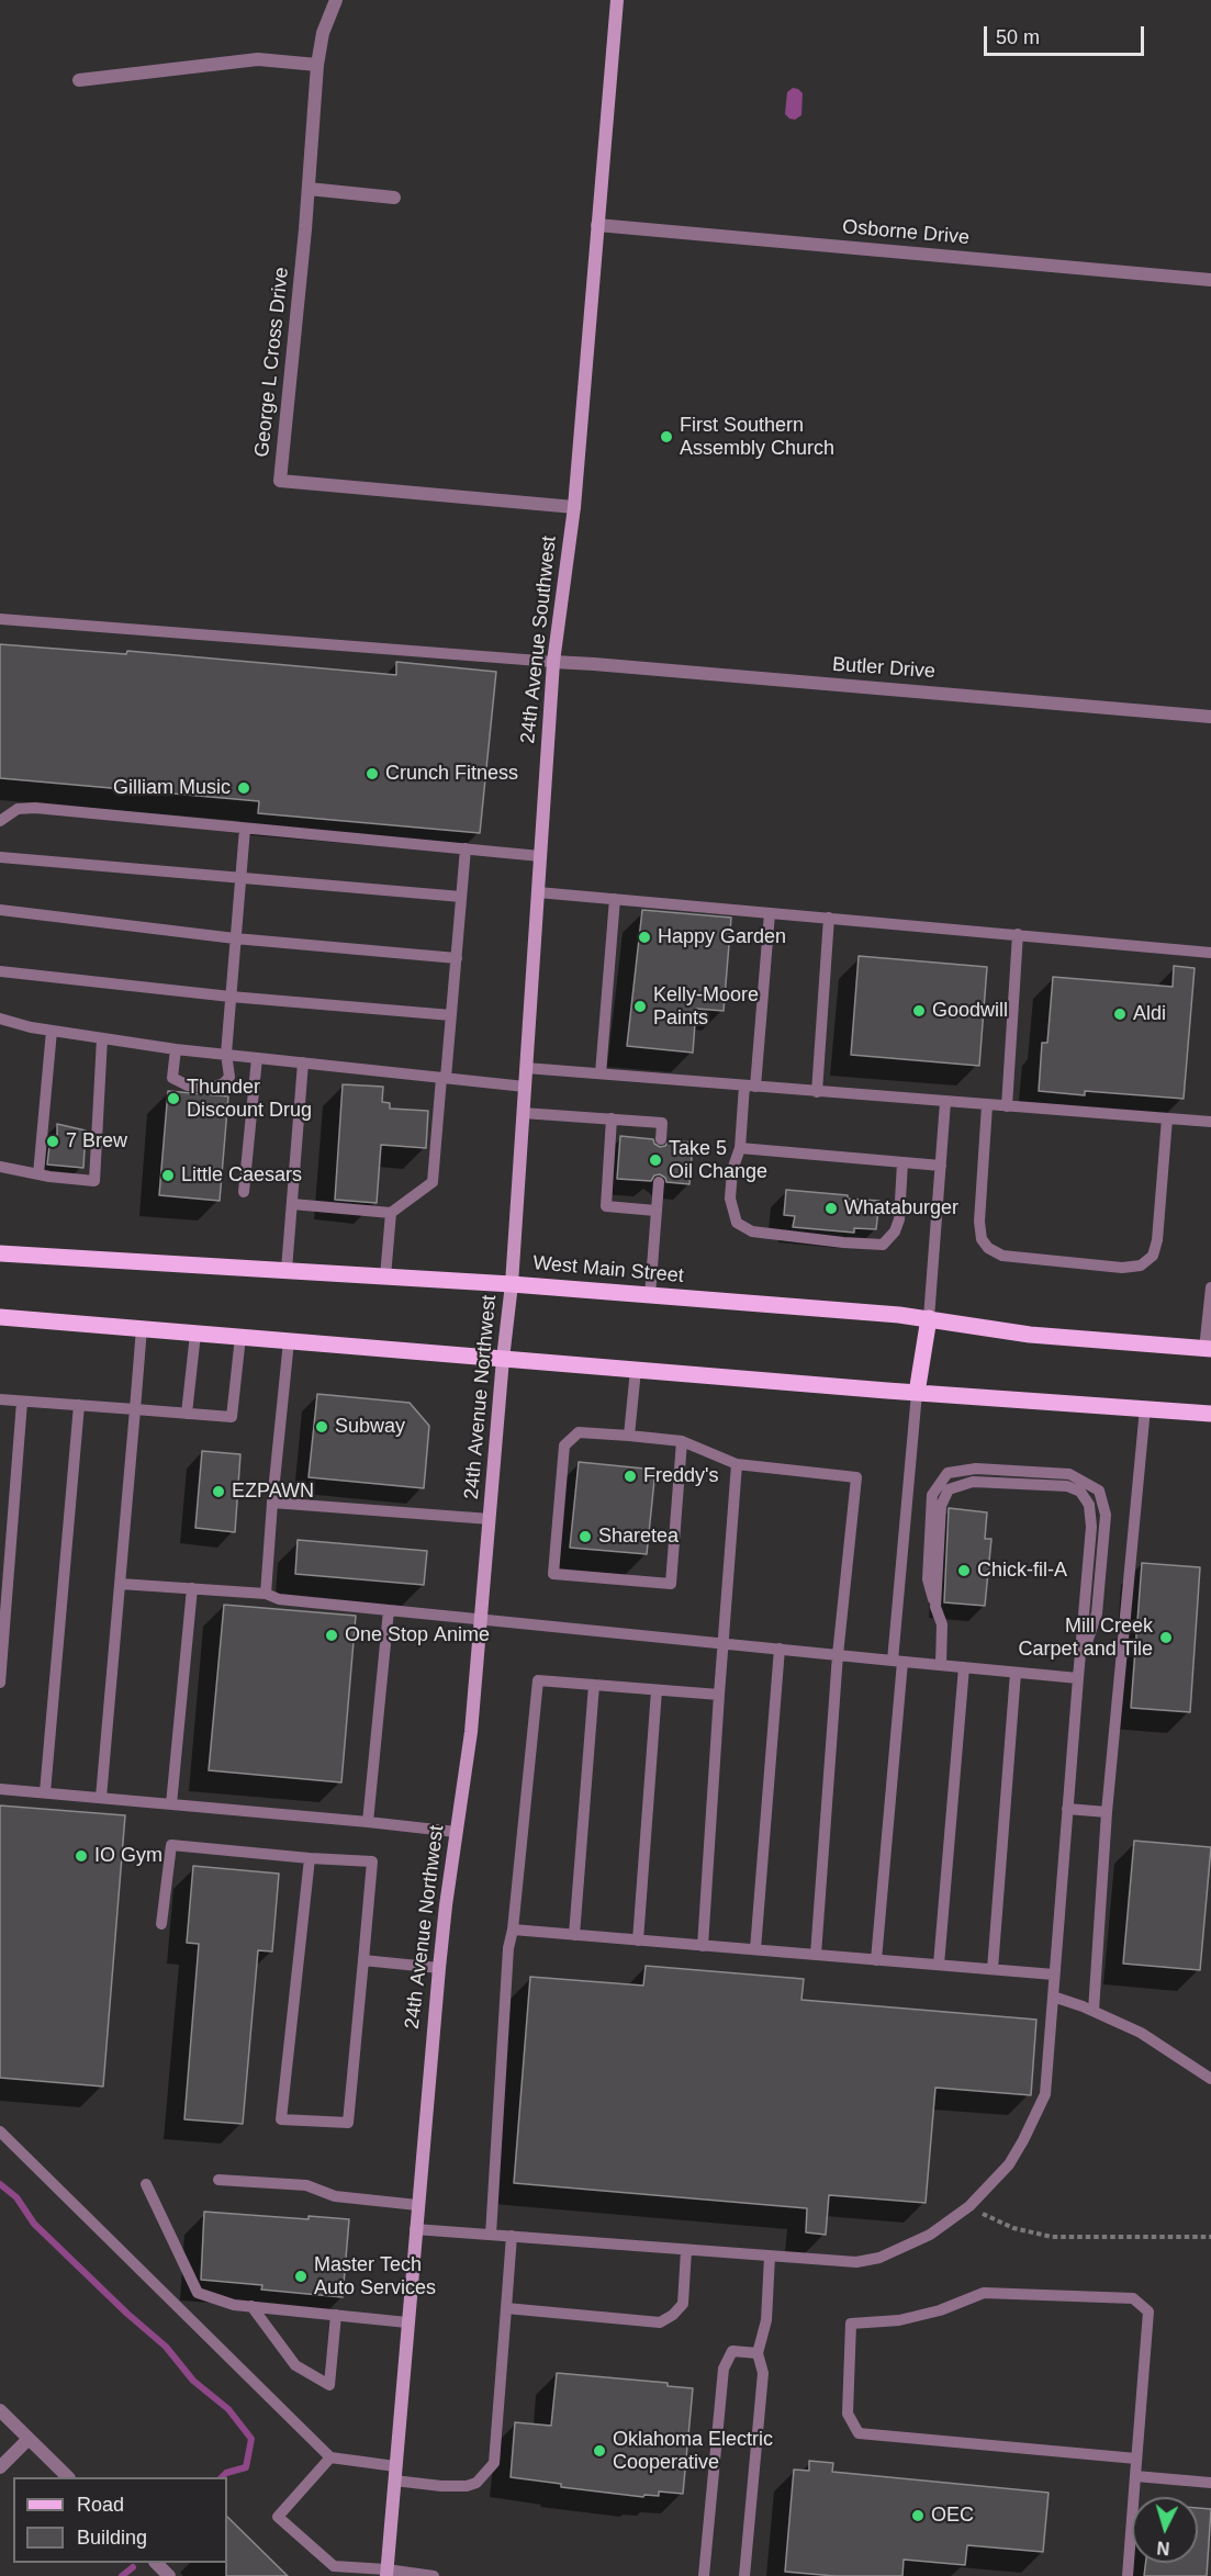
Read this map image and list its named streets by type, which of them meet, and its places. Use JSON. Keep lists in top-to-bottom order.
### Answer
{
  "streets": {
    "main road": ["24th Avenue Southwest", "West Main Street", "24th Avenue Northwest"],
    "street": ["Osborne Drive", "George L Cross Drive", "Butler Drive"]
  },
  "crossings": [
    ["Osborne Drive", "24th Avenue Southwest"],
    ["George L Cross Drive", "24th Avenue Southwest"],
    ["24th Avenue Southwest", "Butler Drive"],
    ["24th Avenue Southwest", "West Main Street"],
    ["24th Avenue Southwest", "24th Avenue Northwest"],
    ["West Main Street", "24th Avenue Northwest"]
  ],
  "places": [
    "First Southern Assembly Church",
    "Crunch Fitness",
    "Gilliam Music",
    "Happy Garden",
    "Kelly-Moore Paints",
    "Goodwill",
    "Aldi",
    "Thunder Discount Drug",
    "7 Brew",
    "Take 5 Oil Change",
    "Little Caesars",
    "Whataburger",
    "Subway",
    "Freddy's",
    "EZPAWN",
    "Sharetea",
    "Chick-fil-A",
    "One Stop Anime",
    "Mill Creek Carpet and Tile",
    "IO Gym",
    "Master Tech Auto Services",
    "Oklahoma Electric Cooperative",
    "OEC"
  ],
  "legend": ["Road", "Building"],
  "scale_bar": "50 m",
  "north": "bottom"
}
